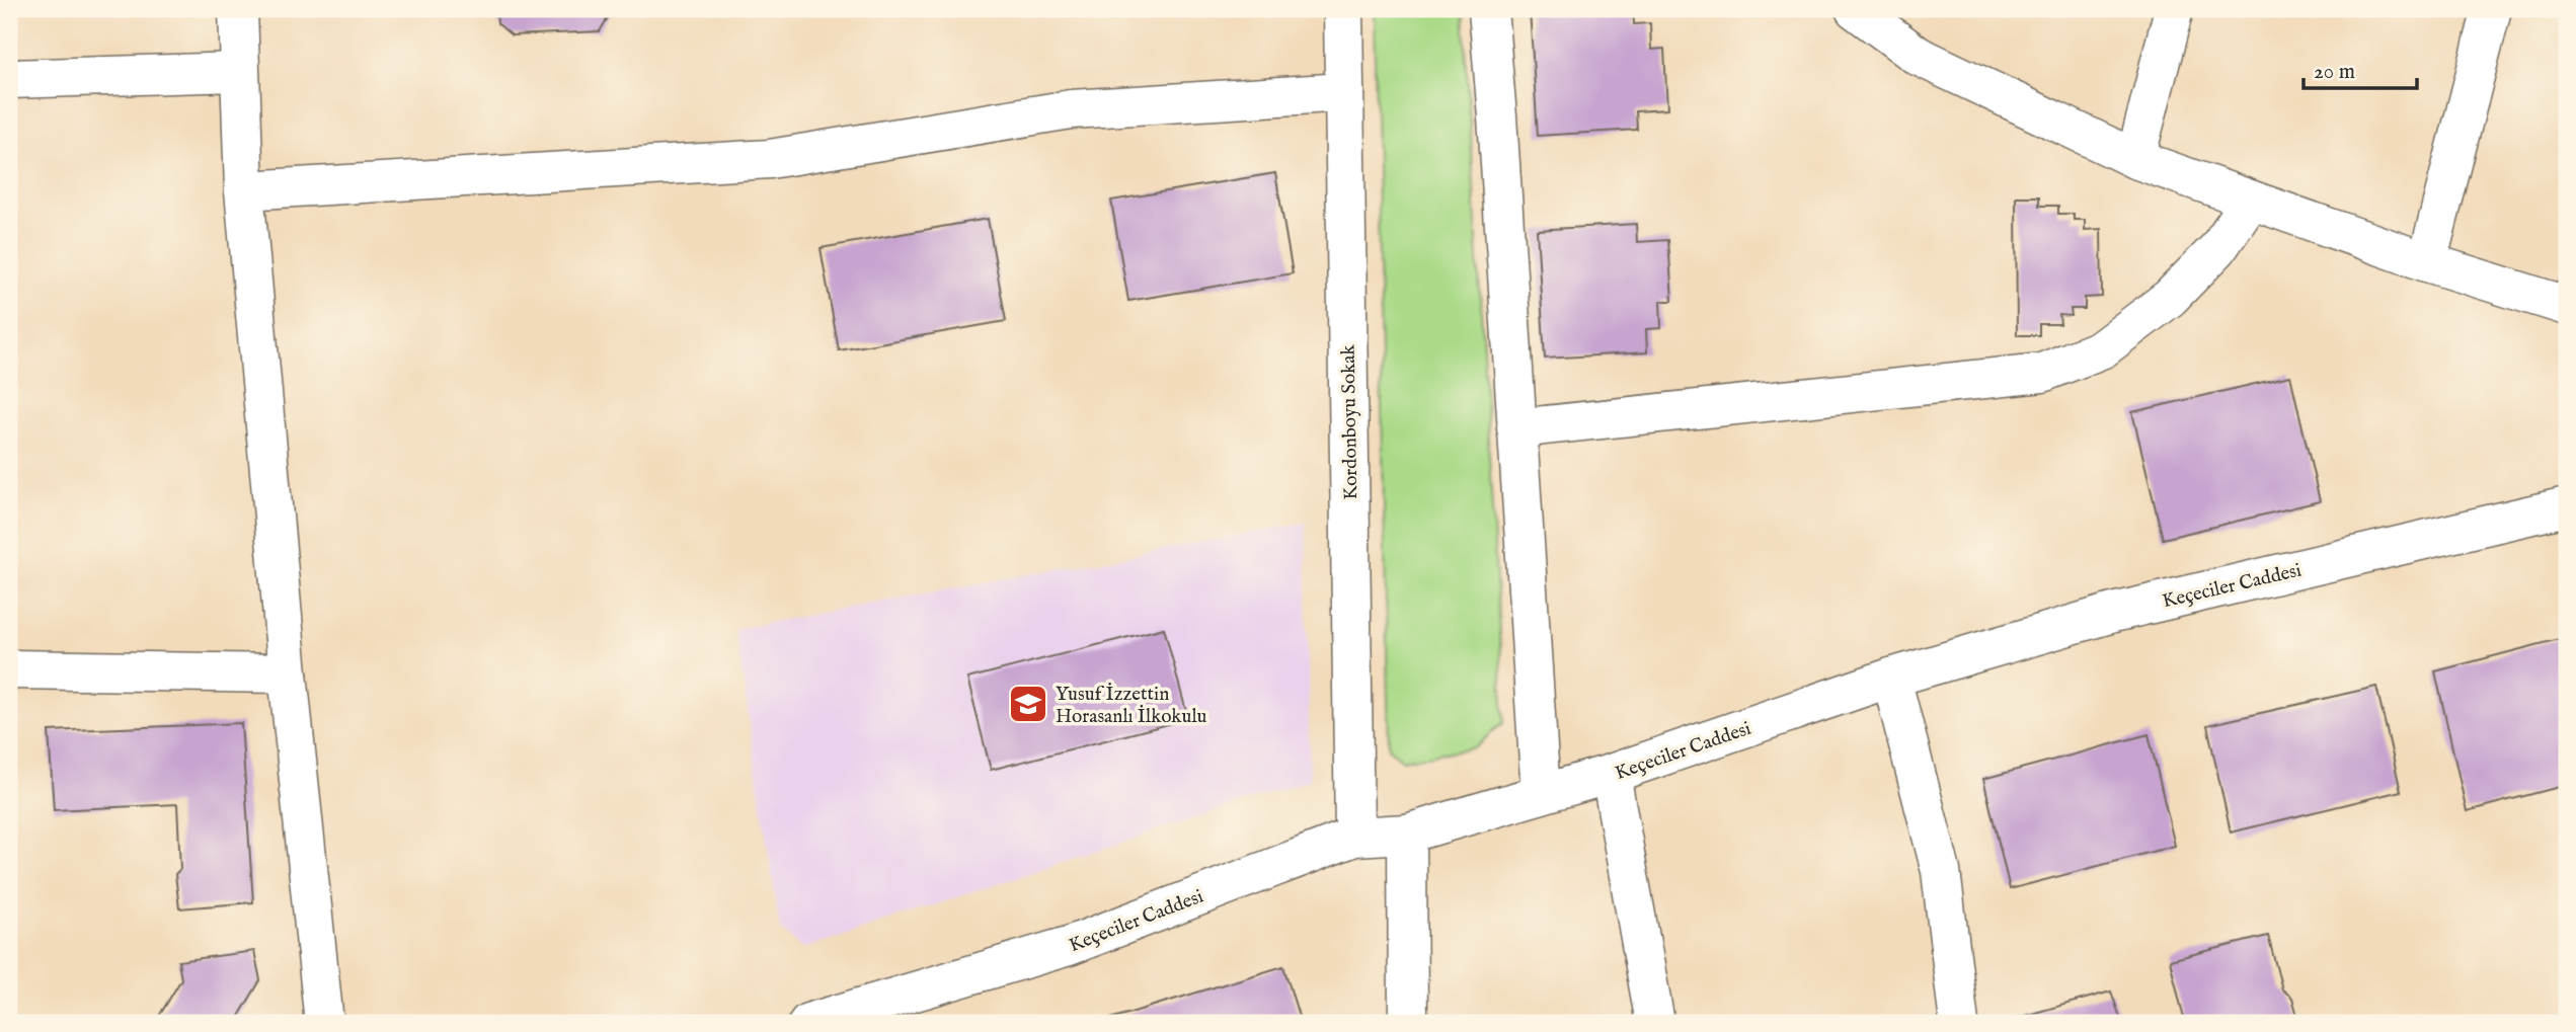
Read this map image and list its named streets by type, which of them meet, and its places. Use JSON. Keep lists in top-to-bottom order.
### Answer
{
  "streets": {
    "street": ["Kordonboyu Sokak", "Keçeciler Caddesi"]
  },
  "crossings": [
    ["Kordonboyu Sokak", "Keçeciler Caddesi"]
  ],
  "places": {
    "school or university": ["Yusuf İzzettin Horasanlı İlkokulu"]
  },
  "scale_bar": "20 m"
}
